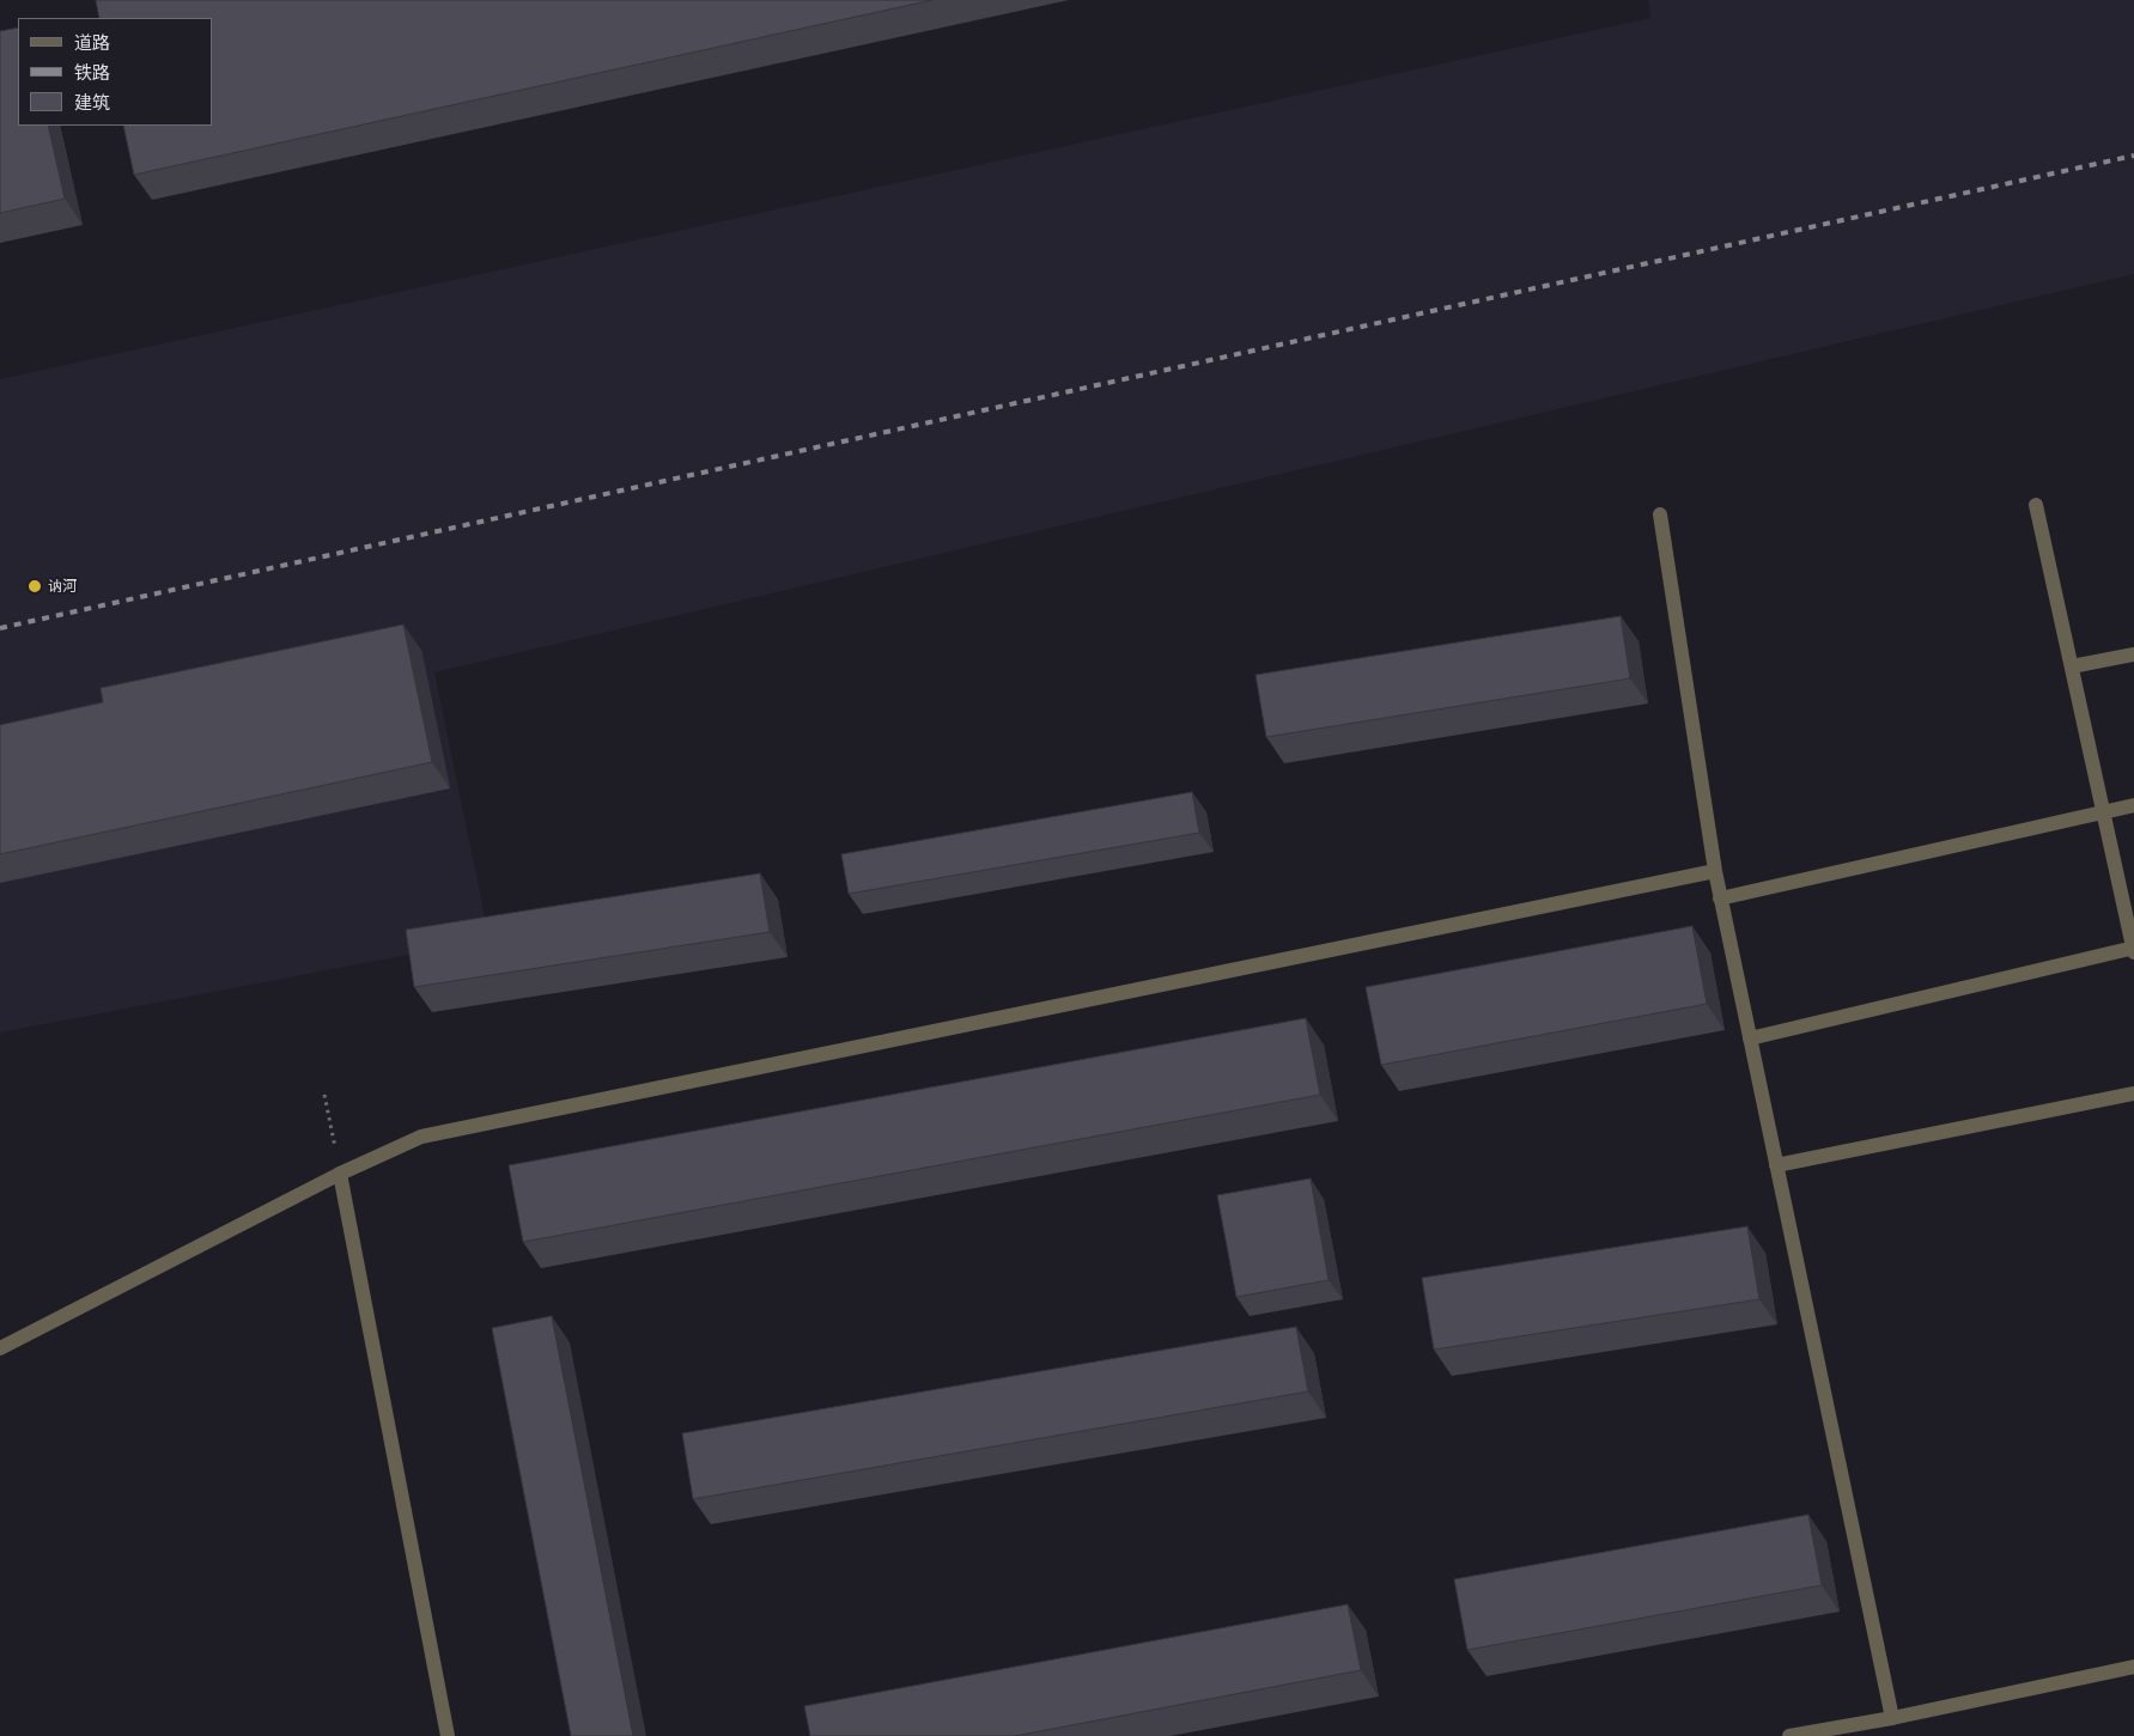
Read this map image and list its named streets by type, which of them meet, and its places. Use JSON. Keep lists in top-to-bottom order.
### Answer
{
  "places": ["讷河"],
  "legend": ["道路", "铁路", "建筑"]
}
